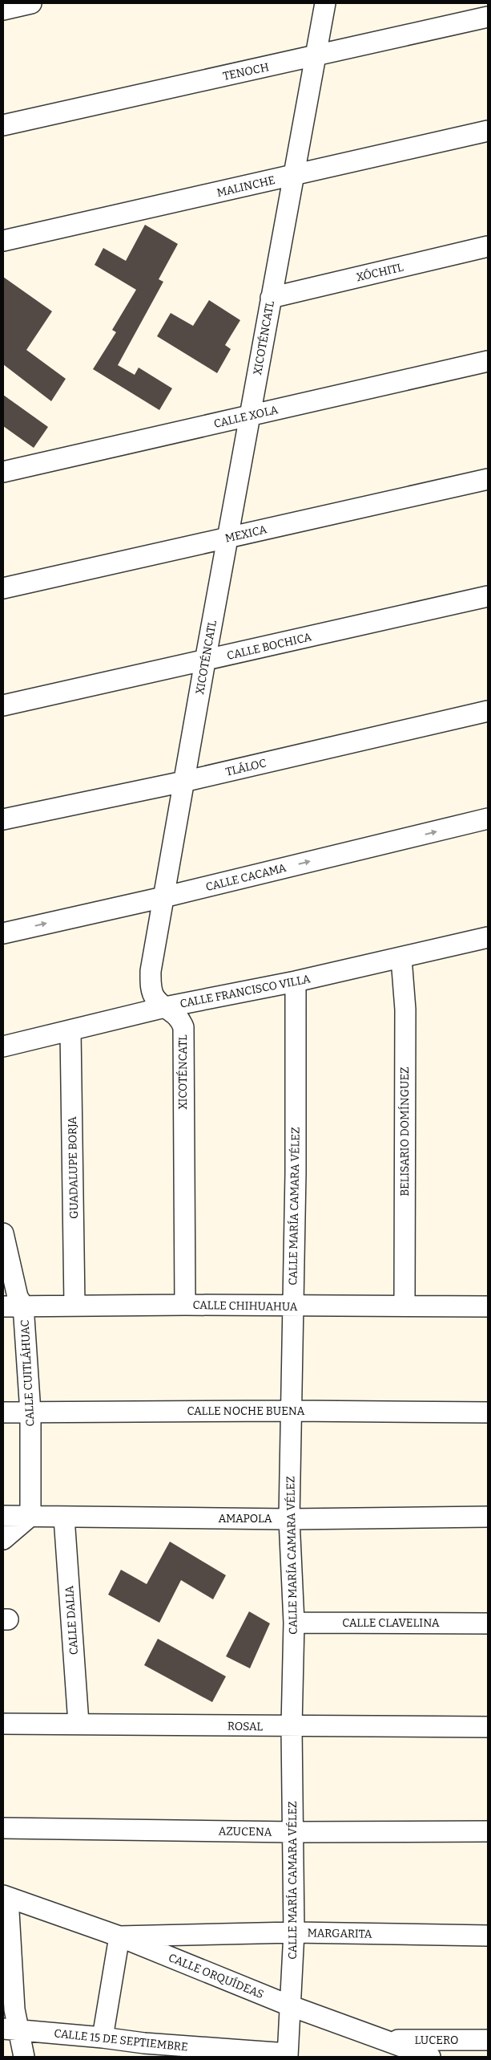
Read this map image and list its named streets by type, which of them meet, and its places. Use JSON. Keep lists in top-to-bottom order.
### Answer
{
  "streets": {
    "street": [
      "TENOCH",
      "MALINCHE",
      "XÓCHITL",
      "XICOTÉNCATL",
      "CALLE XOLA",
      "MEXICA",
      "CALLE BOCHICA",
      "TLÁLOC",
      "CALLE CACAMA",
      "CALLE FRANCISCO VILLA",
      "BELISARIO DOMÍNGUEZ",
      "GUADALUPE BORJA",
      "CALLE MARÍA CAMARA VÉLEZ",
      "CALLE CHIHUAHUA",
      "CALLE CUITLÁHUAC",
      "CALLE NOCHE BUENA",
      "AMAPOLA",
      "CALLE DALIA",
      "CALLE CLAVELINA",
      "ROSAL",
      "AZUCENA",
      "MARGARITA",
      "CALLE ORQUÍDEAS",
      "CALLE 15 DE SEPTIEMBRE",
      "LUCERO"
    ]
  },
  "crossings": [
    ["TENOCH", "XICOTÉNCATL"],
    ["MALINCHE", "XICOTÉNCATL"],
    ["XÓCHITL", "XICOTÉNCATL"],
    ["XICOTÉNCATL", "CALLE XOLA"],
    ["XICOTÉNCATL", "MEXICA"],
    ["XICOTÉNCATL", "CALLE BOCHICA"],
    ["XICOTÉNCATL", "TLÁLOC"],
    ["XICOTÉNCATL", "CALLE CACAMA"],
    ["XICOTÉNCATL", "CALLE FRANCISCO VILLA"],
    ["XICOTÉNCATL", "CALLE CHIHUAHUA"],
    ["CALLE FRANCISCO VILLA", "BELISARIO DOMÍNGUEZ"],
    ["CALLE FRANCISCO VILLA", "GUADALUPE BORJA"],
    ["CALLE FRANCISCO VILLA", "CALLE MARÍA CAMARA VÉLEZ"],
    ["BELISARIO DOMÍNGUEZ", "CALLE CHIHUAHUA"],
    ["GUADALUPE BORJA", "CALLE CHIHUAHUA"],
    ["CALLE MARÍA CAMARA VÉLEZ", "CALLE CHIHUAHUA"],
    ["CALLE MARÍA CAMARA VÉLEZ", "CALLE NOCHE BUENA"],
    ["CALLE MARÍA CAMARA VÉLEZ", "AMAPOLA"],
    ["CALLE MARÍA CAMARA VÉLEZ", "CALLE CLAVELINA"],
    ["CALLE MARÍA CAMARA VÉLEZ", "ROSAL"],
    ["CALLE MARÍA CAMARA VÉLEZ", "AZUCENA"],
    ["CALLE MARÍA CAMARA VÉLEZ", "MARGARITA"],
    ["CALLE MARÍA CAMARA VÉLEZ", "CALLE ORQUÍDEAS"],
    ["CALLE MARÍA CAMARA VÉLEZ", "CALLE 15 DE SEPTIEMBRE"],
    ["CALLE CHIHUAHUA", "CALLE CUITLÁHUAC"],
    ["CALLE CUITLÁHUAC", "CALLE NOCHE BUENA"],
    ["CALLE CUITLÁHUAC", "AMAPOLA"],
    ["AMAPOLA", "CALLE DALIA"],
    ["CALLE DALIA", "ROSAL"],
    ["MARGARITA", "CALLE ORQUÍDEAS"],
    ["CALLE ORQUÍDEAS", "LUCERO"]
  ],
  "one_way": ["CALLE CACAMA"]
}
